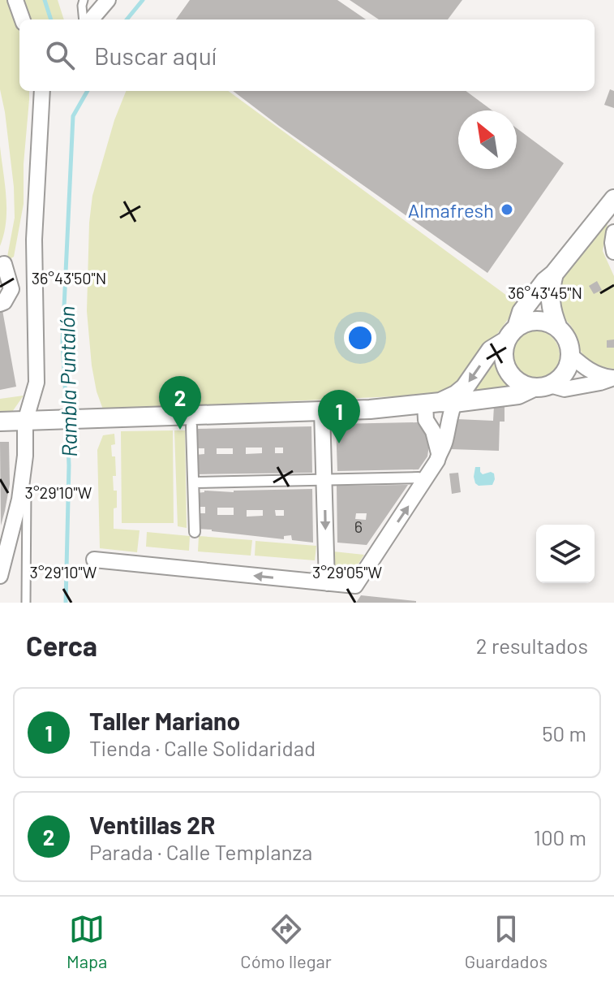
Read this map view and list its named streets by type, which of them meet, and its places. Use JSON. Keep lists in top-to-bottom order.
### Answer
{
  "water": ["Rambla Puntalón"],
  "places": ["Almafresh"],
  "house_numbers": ["6"],
  "north": "top left",
  "page": {
    "search": "Buscar aquí",
    "pins": ["2", "1"],
    "heading": ["Cerca", "2 resultados"],
    "list": [
      {
        "mark": "1",
        "name": "Taller Mariano",
        "note": "Tienda · Calle Solidaridad",
        "value": "50 m"
      },
      {
        "mark": "2",
        "name": "Ventillas 2R",
        "note": "Parada · Calle Templanza",
        "value": "100 m"
      }
    ],
    "nav": ["Mapa", "Cómo llegar", "Guardados"]
  },
  "coordinates": [
    "36°43'50\"N",
    "36°43'45\"N",
    "3°29'10\"W",
    "3°29'05\"W"
  ]
}
